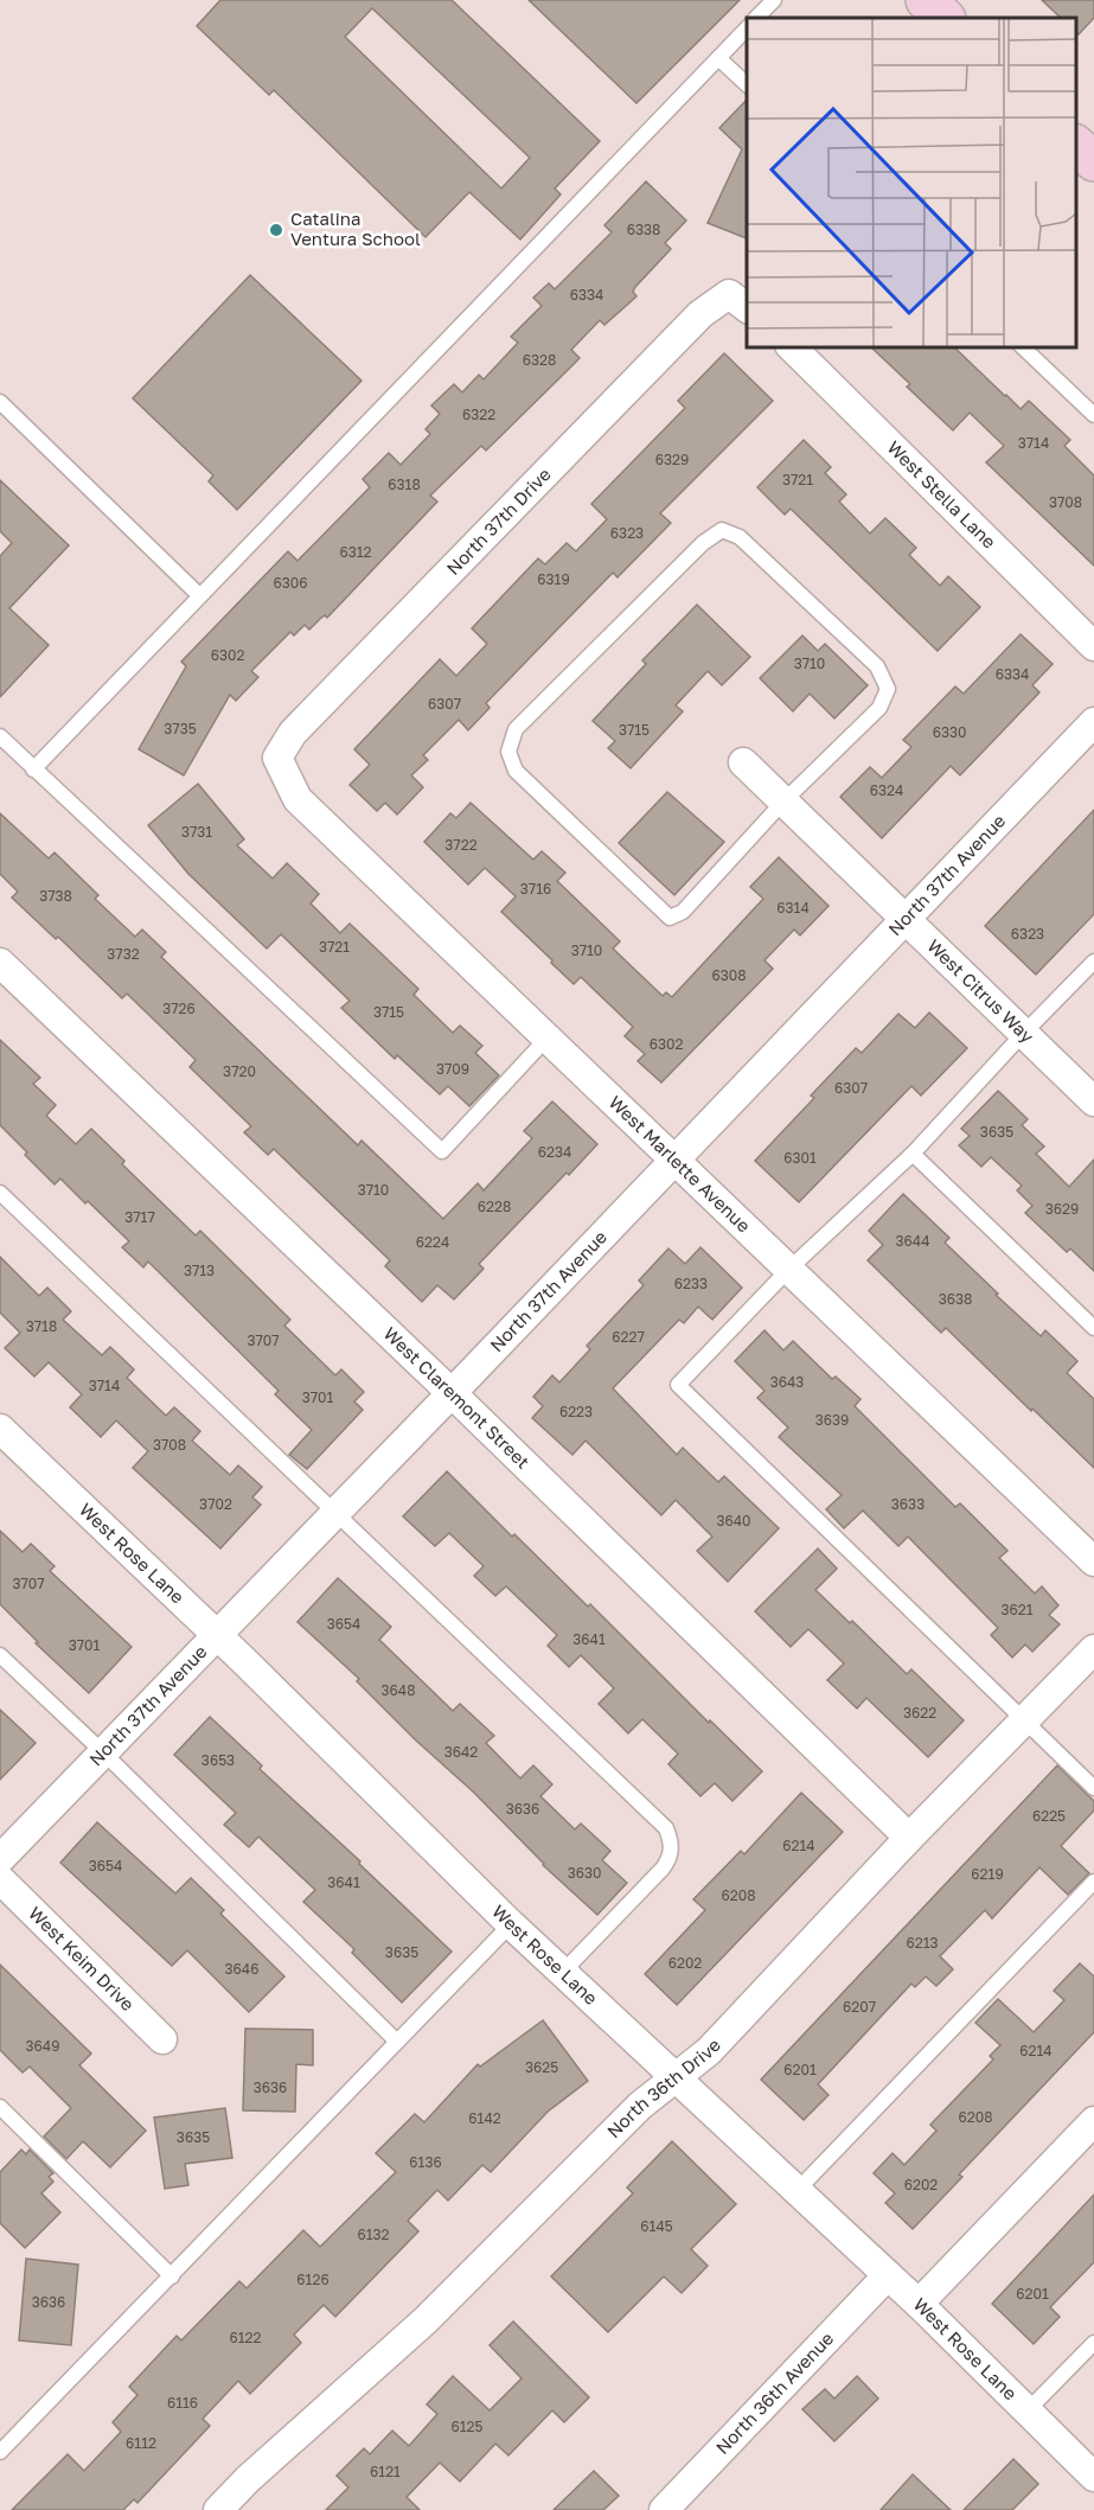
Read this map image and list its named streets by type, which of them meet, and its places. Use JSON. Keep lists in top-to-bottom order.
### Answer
{
  "streets": {
    "street": [
      "West Stella Lane",
      "North 37th Drive",
      "North 37th Avenue",
      "West Citrus Way",
      "West Marlette Avenue",
      "West Claremont Street",
      "West Rose Lane",
      "West Keim Drive",
      "North 36th Drive",
      "North 36th Avenue"
    ]
  },
  "crossings": [
    ["North 37th Drive", "West Marlette Avenue"],
    ["North 37th Avenue", "West Citrus Way"],
    ["North 37th Avenue", "West Marlette Avenue"],
    ["North 37th Avenue", "West Claremont Street"],
    ["North 37th Avenue", "West Rose Lane"],
    ["West Claremont Street", "North 36th Drive"],
    ["West Rose Lane", "North 36th Drive"],
    ["West Rose Lane", "North 36th Avenue"]
  ],
  "places": ["Catalina Ventura School"],
  "house_numbers": [
    "6338",
    "6334",
    "6328",
    "6322",
    "3714",
    "6329",
    "3721",
    "6318",
    "3708",
    "6323",
    "6312",
    "6319",
    "6306",
    "6302",
    "3710",
    "6334",
    "6307",
    "3735",
    "3715",
    "6330",
    "6324",
    "3731",
    "3722",
    "3716",
    "3738",
    "6314",
    "6323",
    "3721",
    "3710",
    "3732",
    "6308",
    "3726",
    "3715",
    "6302",
    "3709",
    "3720",
    "6307",
    "3635",
    "6234",
    "6301",
    "3710",
    "6228",
    "3629",
    "3717",
    "3644",
    "6224",
    "3713",
    "6233",
    "3638",
    "3718",
    "6227",
    "3707",
    "3643",
    "3714",
    "3701",
    "6223",
    "3639",
    "3708",
    "3702",
    "3633",
    "3640",
    "3707",
    "3621",
    "3654",
    "3641",
    "3701",
    "3648",
    "3622",
    "3642",
    "3653",
    "3636",
    "6225",
    "6214",
    "3654",
    "3630",
    "6219",
    "3641",
    "6208",
    "6213",
    "3635",
    "6202",
    "3646",
    "6207",
    "3649",
    "6214",
    "3625",
    "6201",
    "3636",
    "6208",
    "6142",
    "3635",
    "6136",
    "6202",
    "6145",
    "6132",
    "6126",
    "6201",
    "3636",
    "6122",
    "6116",
    "6125",
    "6112",
    "6121"
  ]
}
